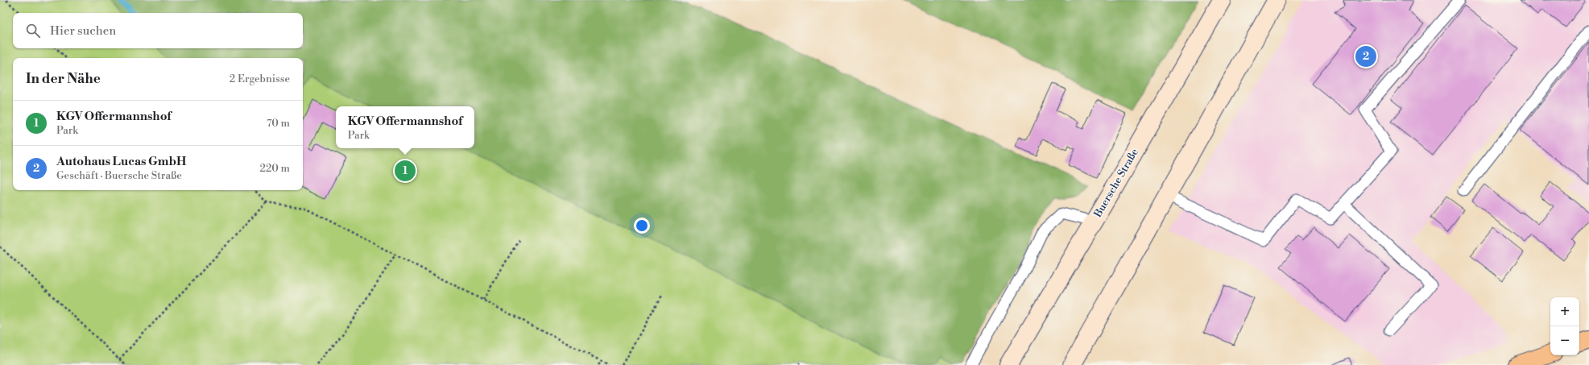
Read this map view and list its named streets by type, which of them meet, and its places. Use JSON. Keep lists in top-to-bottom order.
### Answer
{
  "streets": {
    "main road": ["Buersche Straße"]
  },
  "page": {
    "search": "Hier suchen",
    "pins": ["2", "1"],
    "heading": ["In der Nähe", "2 Ergebnisse"],
    "list": [
      {
        "mark": "1",
        "name": "KGV Offermannshof",
        "note": "Park",
        "value": "70 m"
      },
      {
        "mark": "2",
        "name": "Autohaus Lucas GmbH",
        "note": "Geschäft · Buersche Straße",
        "value": "220 m"
      }
    ],
    "popup": ["KGV Offermannshof", "Park"],
    "map_buttons": ["+", "−"]
  }
}
